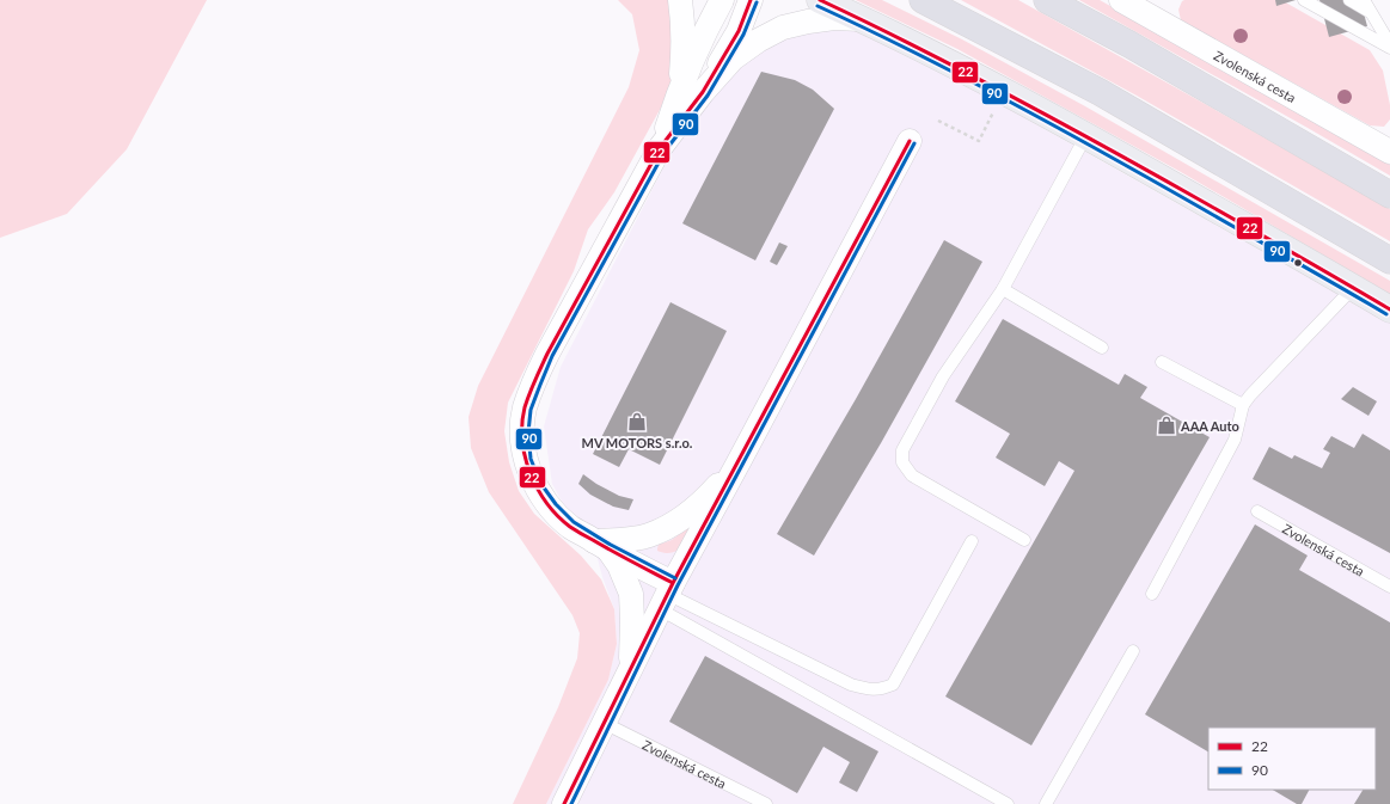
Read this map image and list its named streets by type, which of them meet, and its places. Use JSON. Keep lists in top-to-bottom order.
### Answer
{
  "streets": {
    "street": ["Zvolenská cesta"]
  },
  "places": {
    "shop": ["MV MOTORS s.r.o.", "AAA Auto"]
  },
  "lines": ["transit line 22", "transit line 90"],
  "legend": ["22", "90"]
}
